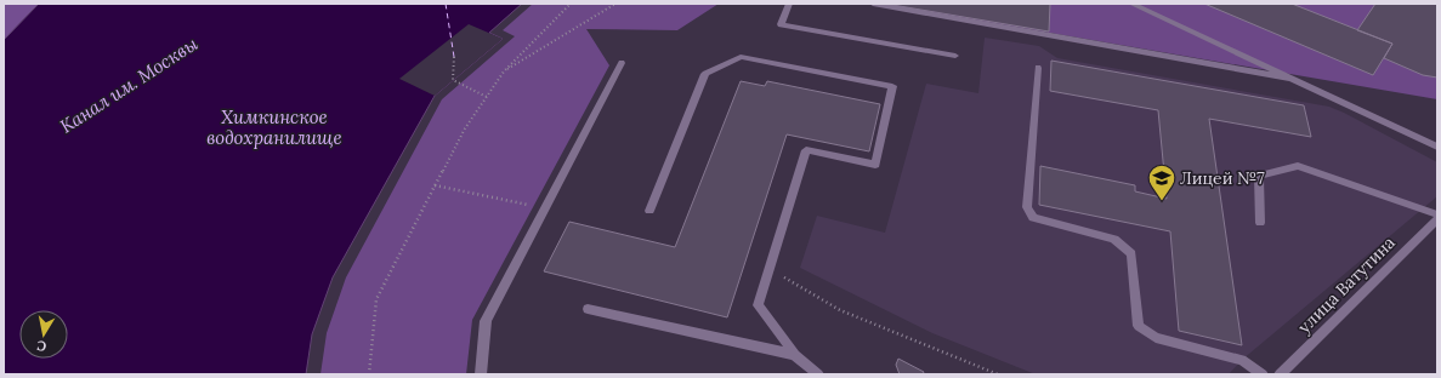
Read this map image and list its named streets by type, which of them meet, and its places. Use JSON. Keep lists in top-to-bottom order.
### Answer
{
  "streets": {
    "street": ["улица Ватутина"]
  },
  "water": ["Канал им. Москвы", "Химкинское водохранилище"],
  "places": {
    "school or university": ["Лицей №7"]
  },
  "north": "bottom"
}
